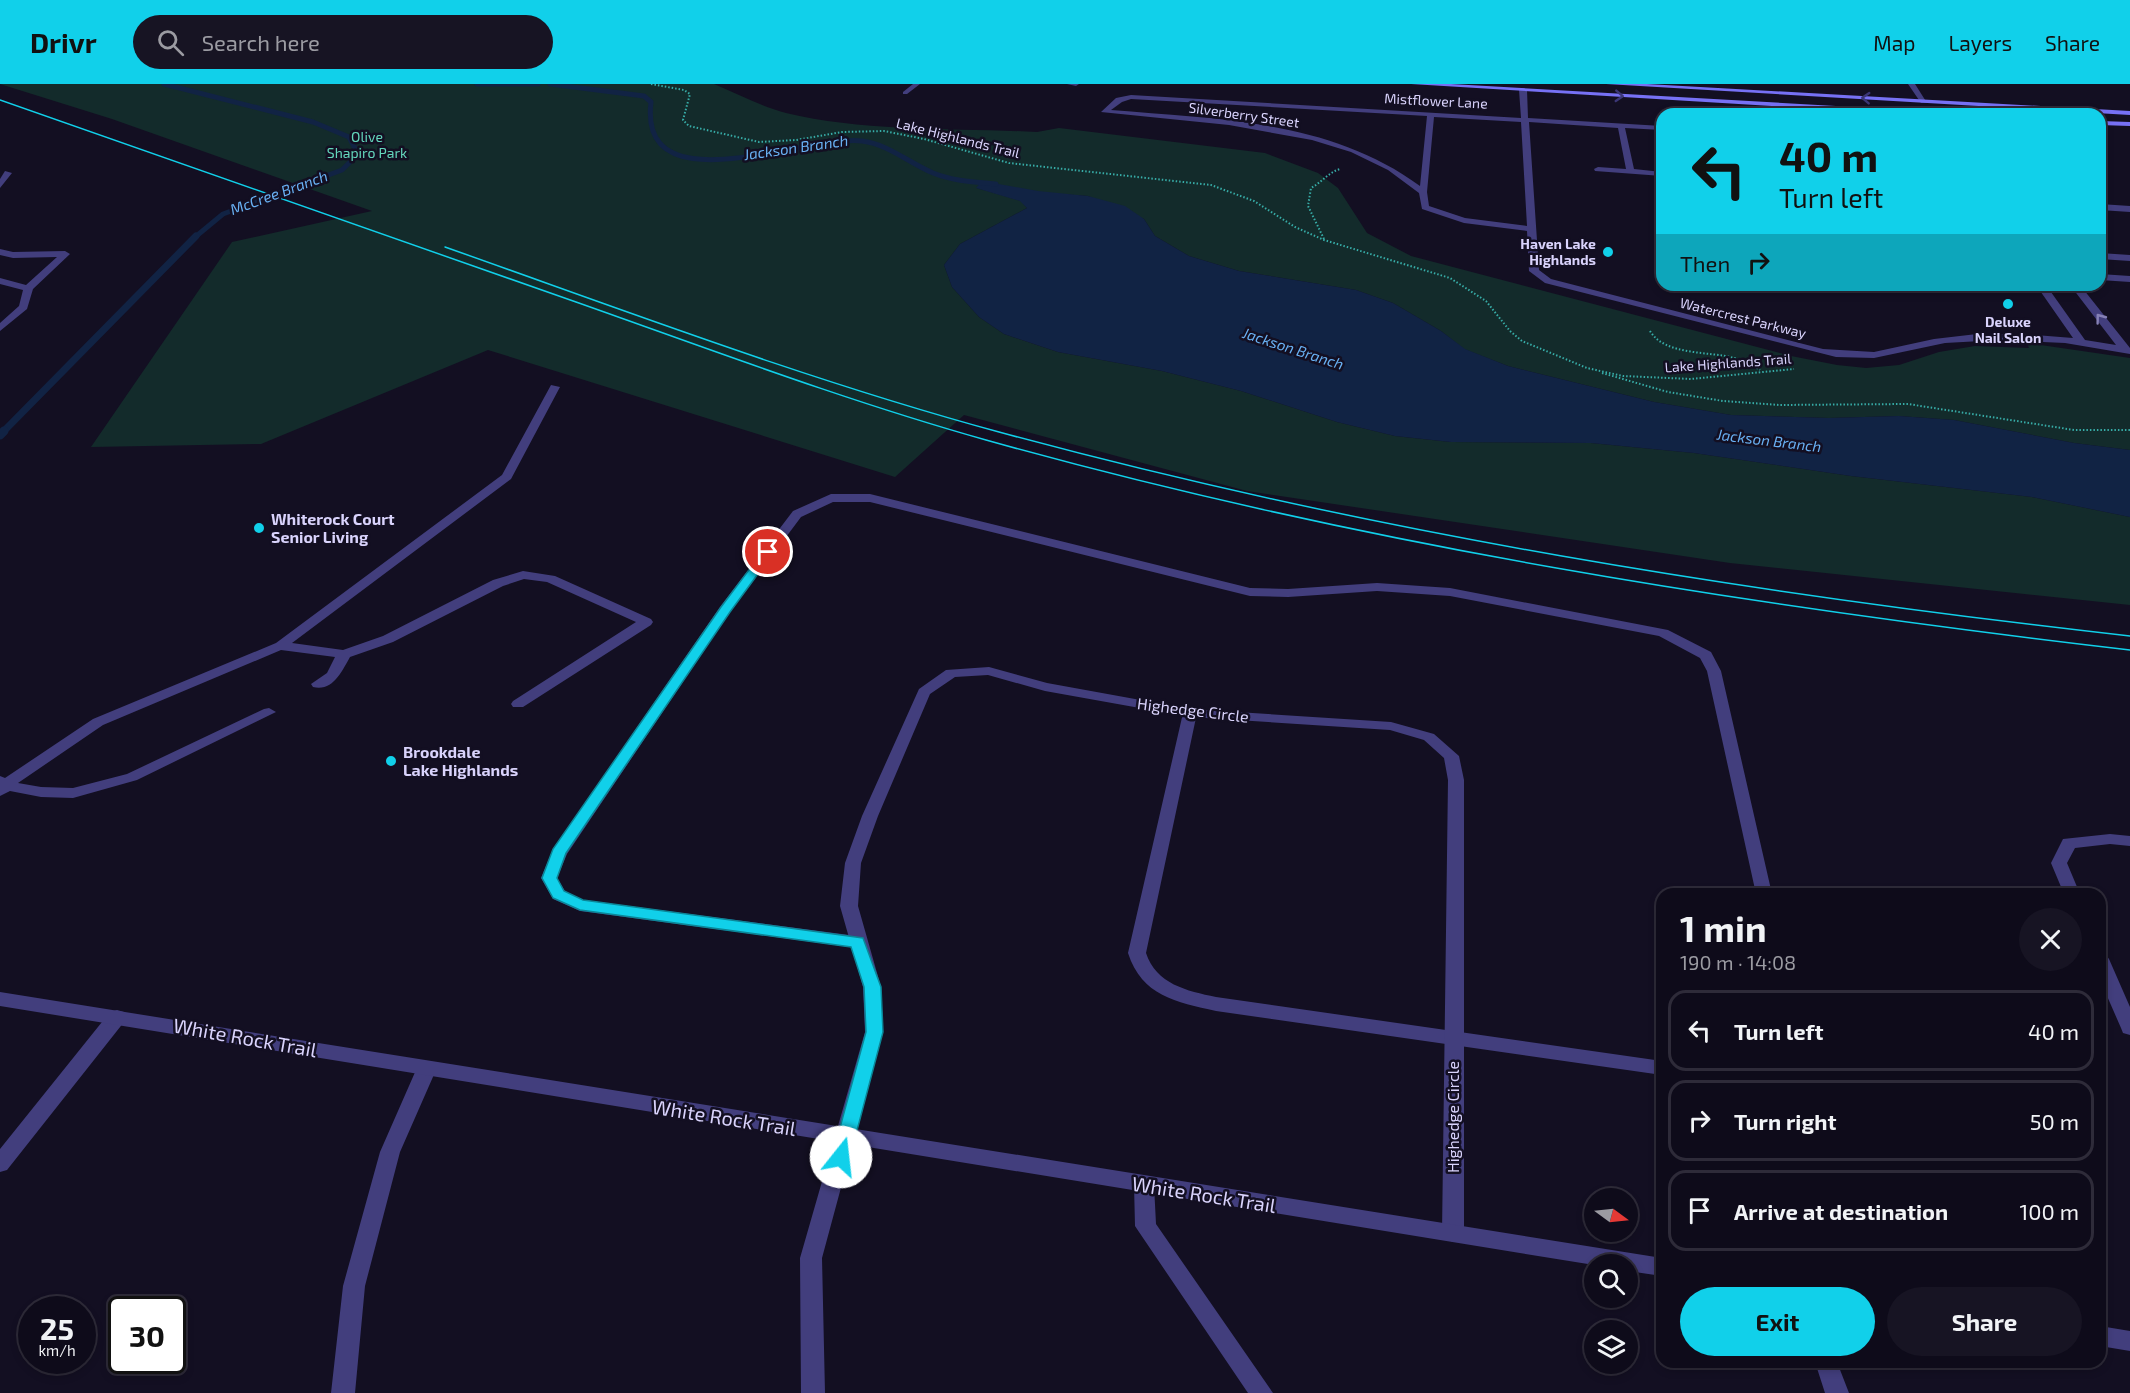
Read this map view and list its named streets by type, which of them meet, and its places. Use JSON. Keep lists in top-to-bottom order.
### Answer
{
  "streets": {
    "street": [
      "Mistflower Lane",
      "Silverberry Street",
      "Watercrest Parkway",
      "Highedge Circle",
      "White Rock Trail"
    ],
    "path": ["Lake Highlands Trail"]
  },
  "crossings": [
    ["Mistflower Lane", "Silverberry Street"],
    ["Mistflower Lane", "Watercrest Parkway"],
    ["Silverberry Street", "Watercrest Parkway"],
    ["Highedge Circle", "White Rock Trail"]
  ],
  "water": ["Jackson Branch", "McCree Branch"],
  "parks": ["Olive Shapiro Park"],
  "places": [
    "Haven Lake Highlands",
    "Deluxe Nail Salon",
    "Whiterock Court Senior Living",
    "Brookdale Lake Highlands"
  ],
  "north": "right",
  "page": {
    "header": "Drivr",
    "search": "Search here",
    "nav": ["Map", "Layers", "Share"],
    "turn": ["40 m", "Turn left"],
    "then": "Then",
    "heading": ["1 min", "190 m · 14:08"],
    "list": [
      {
        "name": "Turn left",
        "value": "40 m"
      },
      {
        "name": "Turn right",
        "value": "50 m"
      },
      {
        "name": "Arrive at destination",
        "value": "100 m"
      }
    ],
    "buttons": ["Exit", "Share"],
    "speed": "25 km/h",
    "limit": "30"
  }
}
